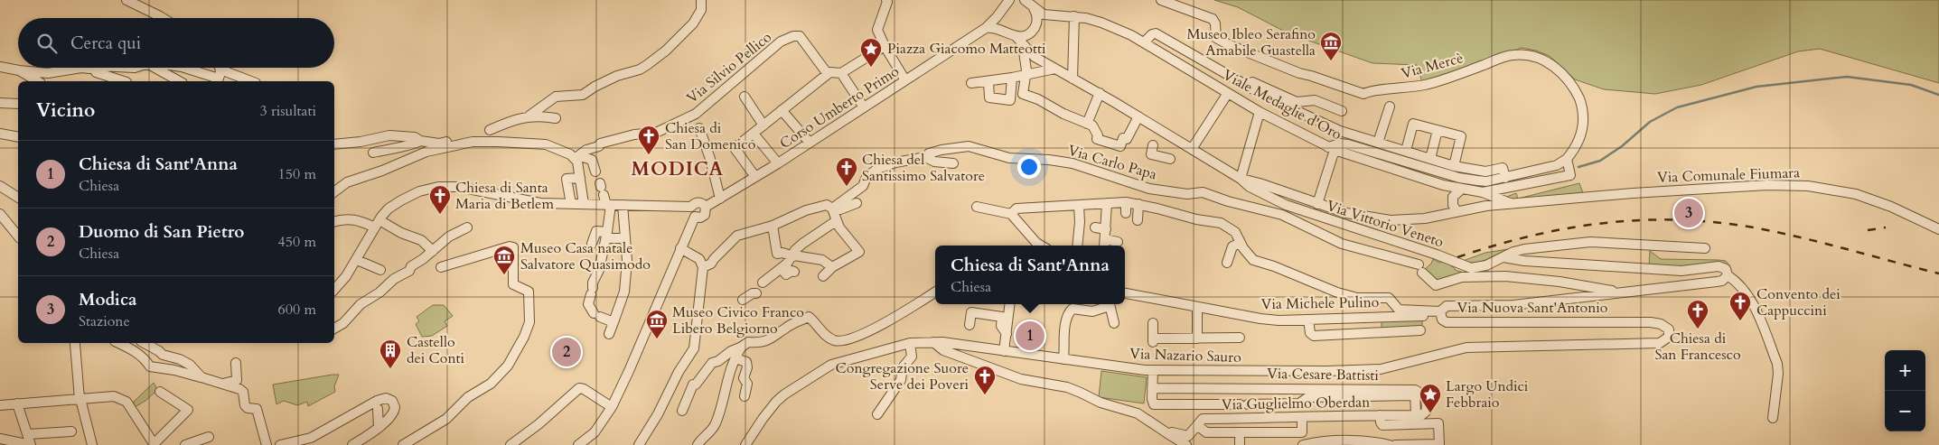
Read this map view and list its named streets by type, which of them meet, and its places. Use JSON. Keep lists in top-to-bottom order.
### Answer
{
  "streets": {
    "street": [
      "Via Mercè",
      "Via Silvio Pellico",
      "Viale Medaglie d'Oro",
      "Corso Umberto Primo",
      "Via Carlo Papa",
      "Via Comunale Fiumara",
      "Via Vittorio Veneto",
      "Via Michele Pulino",
      "Via Nuova Sant'Antonio",
      "Via Nazario Sauro",
      "Via Cesare Battisti",
      "Via Guglielmo Oberdan"
    ]
  },
  "crossings": [
    ["Viale Medaglie d'Oro", "Corso Umberto Primo"],
    ["Viale Medaglie d'Oro", "Via Comunale Fiumara"],
    ["Viale Medaglie d'Oro", "Via Vittorio Veneto"],
    ["Corso Umberto Primo", "Via Vittorio Veneto"],
    ["Via Carlo Papa", "Via Nuova Sant'Antonio"],
    ["Via Comunale Fiumara", "Via Vittorio Veneto"],
    ["Via Michele Pulino", "Via Nuova Sant'Antonio"],
    ["Via Nuova Sant'Antonio", "Via Nazario Sauro"],
    ["Via Cesare Battisti", "Via Guglielmo Oberdan"]
  ],
  "districts": ["MODICA"],
  "places": {
    "museum": ["Museo Ibleo Serafino Amabile Guastella", "Museo Casa natale Salvatore Quasimodo", "Museo Civico Franco Libero Belgiorno"],
    "place": ["Piazza Giacomo Matteotti", "Largo Undici Febbraio"],
    "church": [
      "Chiesa di San Domenico",
      "Chiesa del Santissimo Salvatore",
      "Chiesa di Santa Maria di Betlem",
      "Convento dei Cappuccini",
      "Chiesa di San Francesco",
      "Congregazione Suore Serve dei Poveri"
    ],
    "building": ["Castello dei Conti"]
  },
  "page": {
    "search": "Cerca qui",
    "heading": ["Vicino", "3 risultati"],
    "list": [
      {
        "mark": "1",
        "name": "Chiesa di Sant'Anna",
        "note": "Chiesa",
        "value": "150 m"
      },
      {
        "mark": "2",
        "name": "Duomo di San Pietro",
        "note": "Chiesa",
        "value": "450 m"
      },
      {
        "mark": "3",
        "name": "Modica",
        "note": "Stazione",
        "value": "600 m"
      }
    ],
    "pins": ["3", "1", "2"],
    "popup": ["Chiesa di Sant'Anna", "Chiesa"],
    "map_buttons": ["+", "−"]
  }
}
